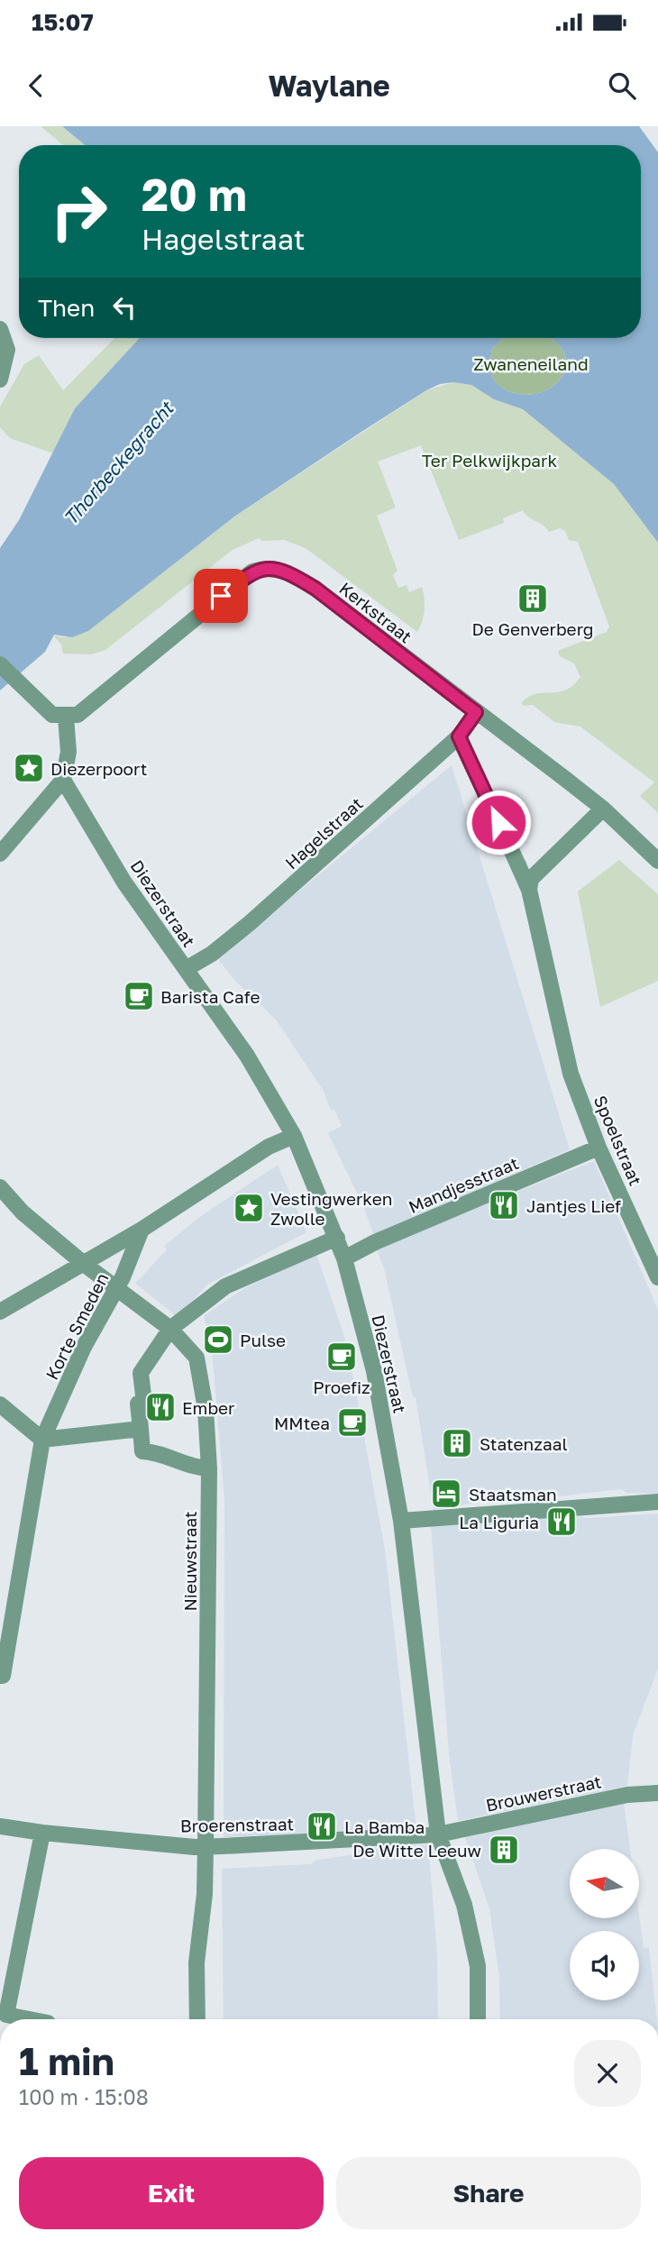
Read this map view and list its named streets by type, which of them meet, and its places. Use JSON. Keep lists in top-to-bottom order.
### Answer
{
  "streets": {
    "street": [
      "Kerkstraat",
      "Hagelstraat",
      "Diezerstraat",
      "Spoelstraat",
      "Mandjesstraat",
      "Korte Smeden",
      "Nieuwstraat",
      "Brouwerstraat",
      "Broerenstraat"
    ]
  },
  "crossings": [
    ["Kerkstraat", "Hagelstraat"],
    ["Hagelstraat", "Diezerstraat"],
    ["Diezerstraat", "Mandjesstraat"],
    ["Diezerstraat", "Korte Smeden"],
    ["Diezerstraat", "Brouwerstraat"],
    ["Diezerstraat", "Broerenstraat"],
    ["Spoelstraat", "Mandjesstraat"],
    ["Korte Smeden", "Nieuwstraat"],
    ["Nieuwstraat", "Broerenstraat"],
    ["Brouwerstraat", "Broerenstraat"]
  ],
  "water": ["Thorbeckegracht"],
  "parks": ["Zwaneneiland", "Ter Pelkwijkpark"],
  "places": {
    "building": ["De Genverberg", "Statenzaal", "De Witte Leeuw"],
    "place": ["Diezerpoort", "Vestingwerken Zwolle"],
    "cafe": ["Barista Cafe", "Proefiz", "MMtea"],
    "restaurant": [
      "Jantjes Lief",
      "Ember",
      "La Liguria",
      "La Bamba"
    ],
    "sports": ["Pulse"],
    "hotel": ["Staatsman"]
  },
  "north": "left",
  "page": {
    "status": "15:07",
    "header": "Waylane",
    "turn": ["20 m", "Hagelstraat"],
    "then": "Then",
    "heading": ["1 min", "100 m · 15:08"],
    "buttons": ["Exit", "Share"]
  }
}
